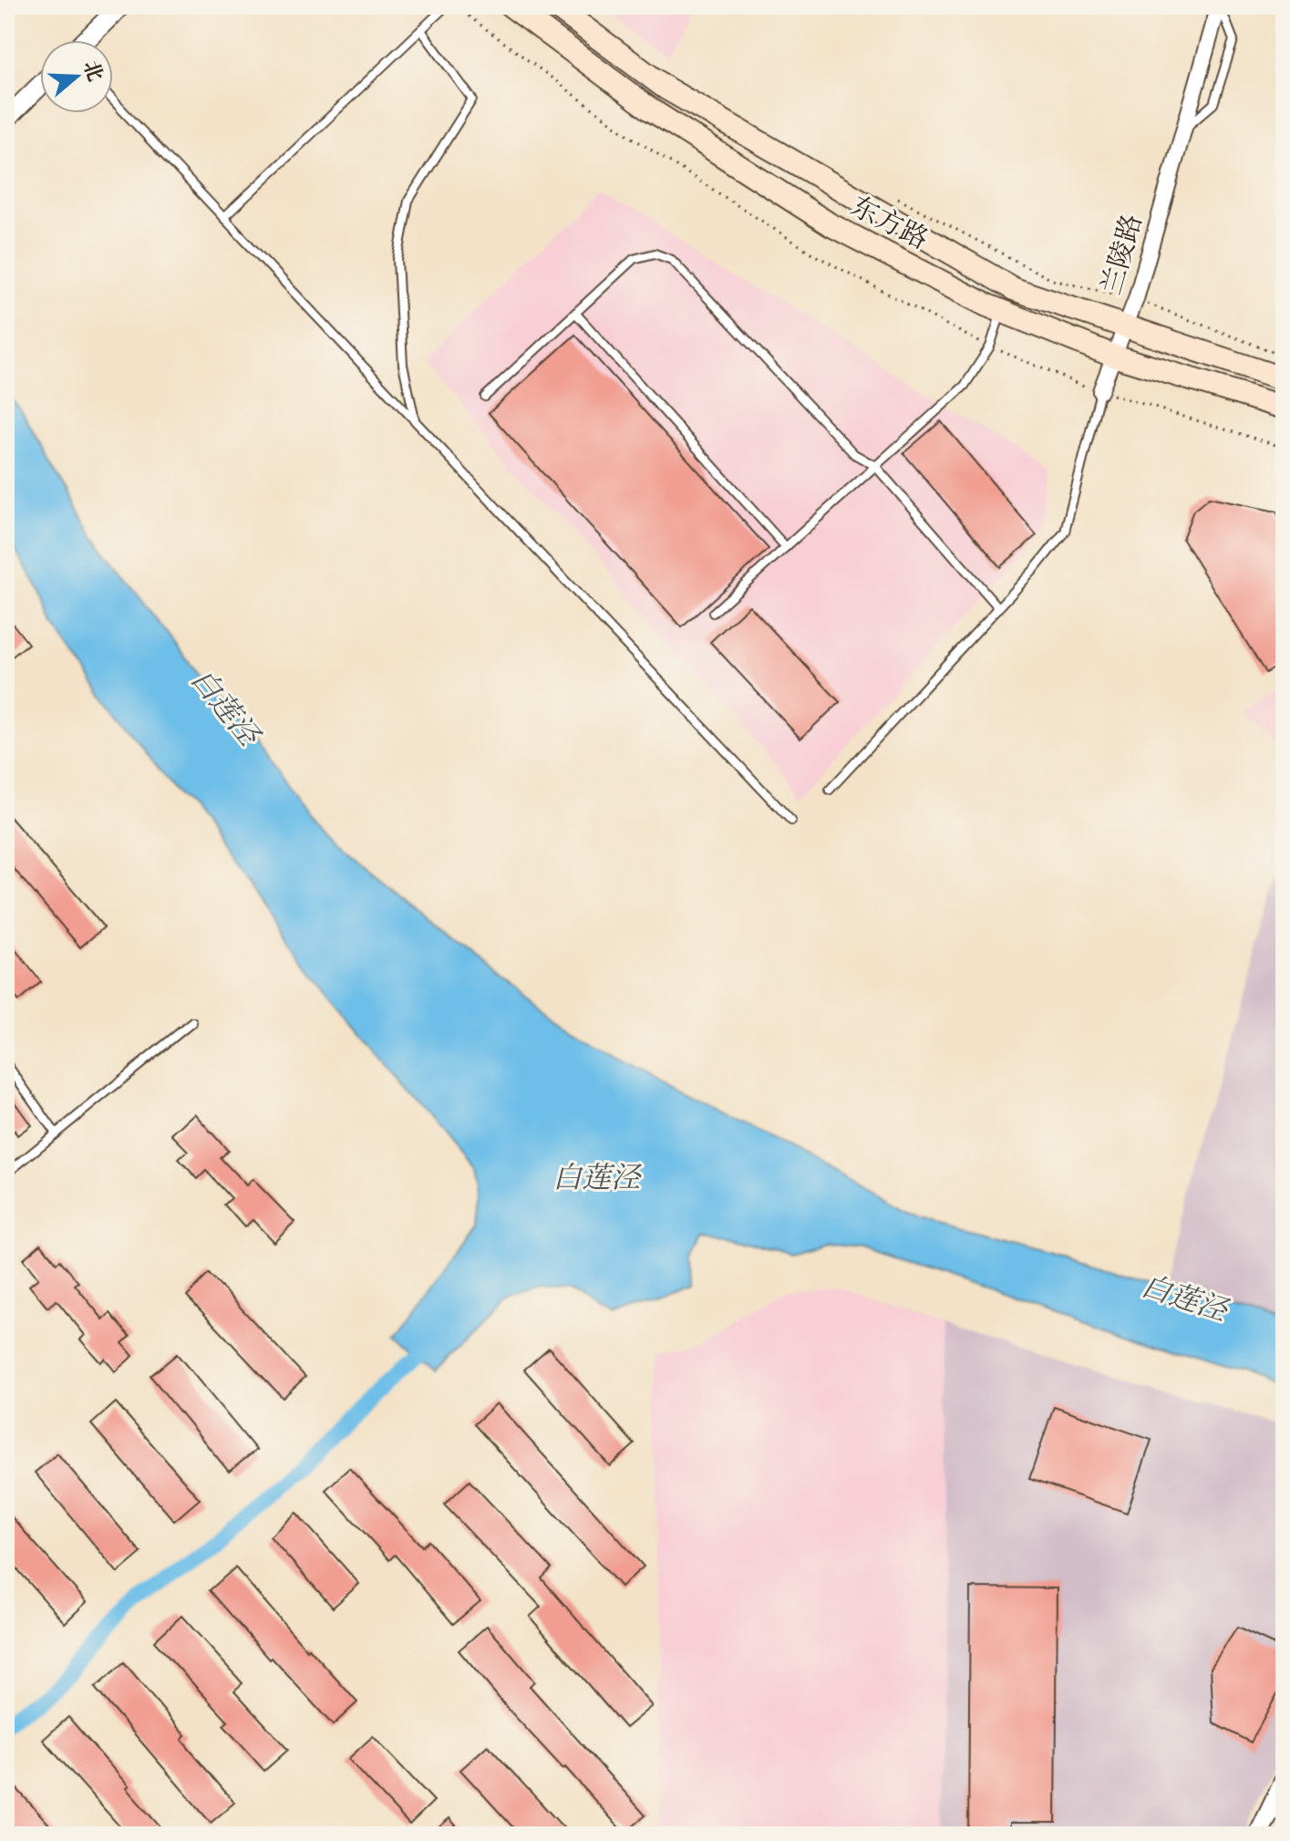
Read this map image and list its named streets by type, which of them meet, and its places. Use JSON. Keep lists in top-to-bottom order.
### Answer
{
  "streets": {
    "main road": ["东方路"],
    "street": ["兰陵路"]
  },
  "crossings": [
    ["东方路", "兰陵路"]
  ],
  "water": ["白莲泾"],
  "north": "right"
}
